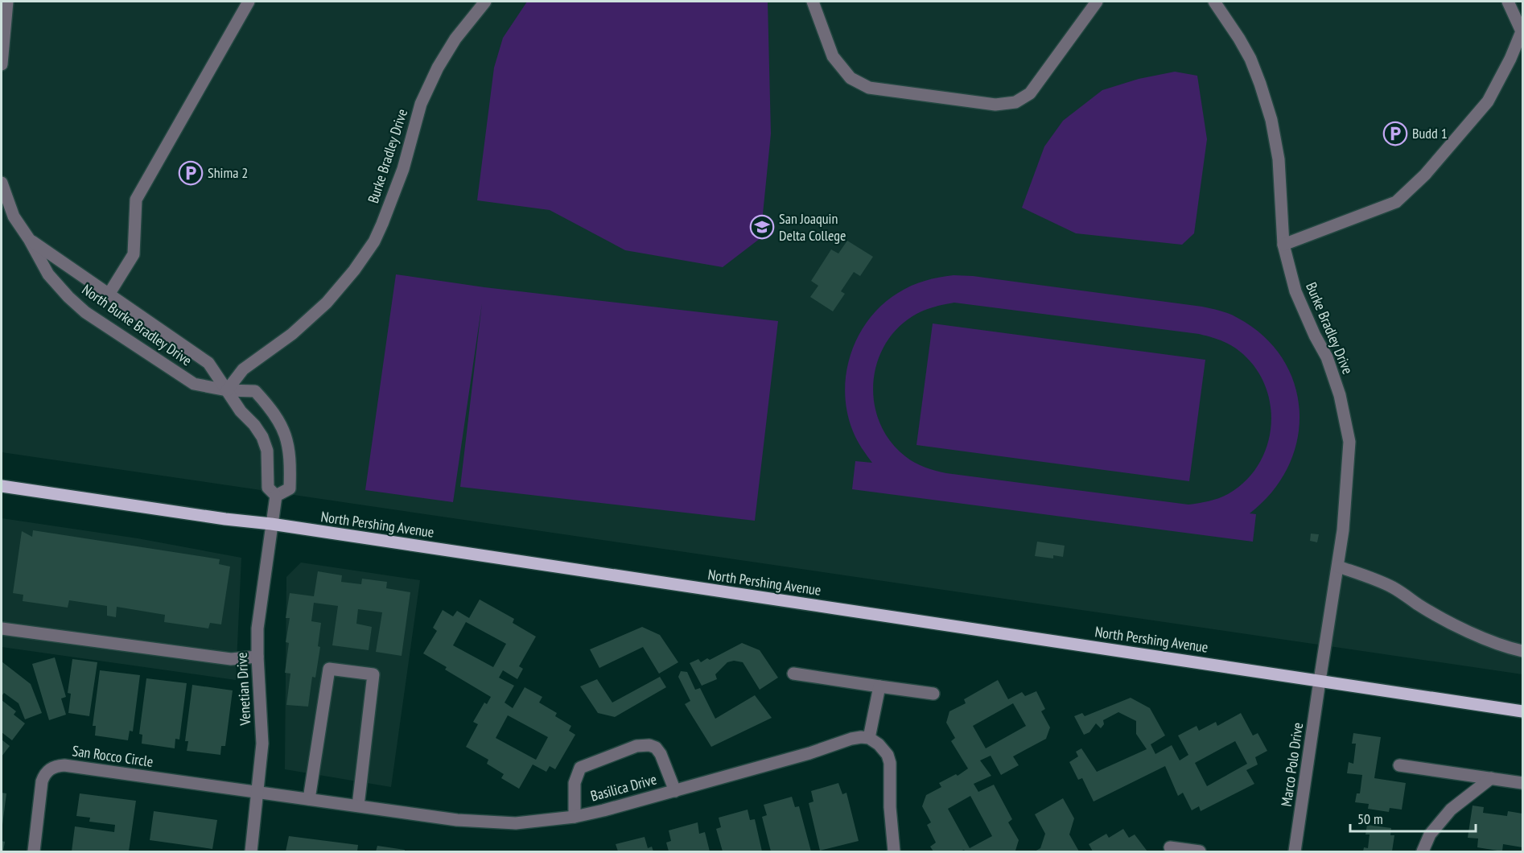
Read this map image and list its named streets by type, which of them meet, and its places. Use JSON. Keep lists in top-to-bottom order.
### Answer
{
  "streets": {
    "main road": ["North Pershing Avenue"],
    "street": [
      "Burke Bradley Drive",
      "North Burke Bradley Drive",
      "Venetian Drive",
      "San Rocco Circle",
      "Marco Polo Drive",
      "Basilica Drive"
    ]
  },
  "crossings": [
    ["Burke Bradley Drive", "North Burke Bradley Drive"],
    ["Burke Bradley Drive", "North Pershing Avenue"],
    ["Burke Bradley Drive", "Marco Polo Drive"],
    ["North Pershing Avenue", "Venetian Drive"],
    ["North Pershing Avenue", "Marco Polo Drive"],
    ["Venetian Drive", "San Rocco Circle"],
    ["Venetian Drive", "Basilica Drive"],
    ["San Rocco Circle", "Basilica Drive"]
  ],
  "places": {
    "parking": ["Budd 1", "Shima 2"],
    "school or university": ["San Joaquin Delta College"]
  },
  "scale_bar": "50 m"
}
